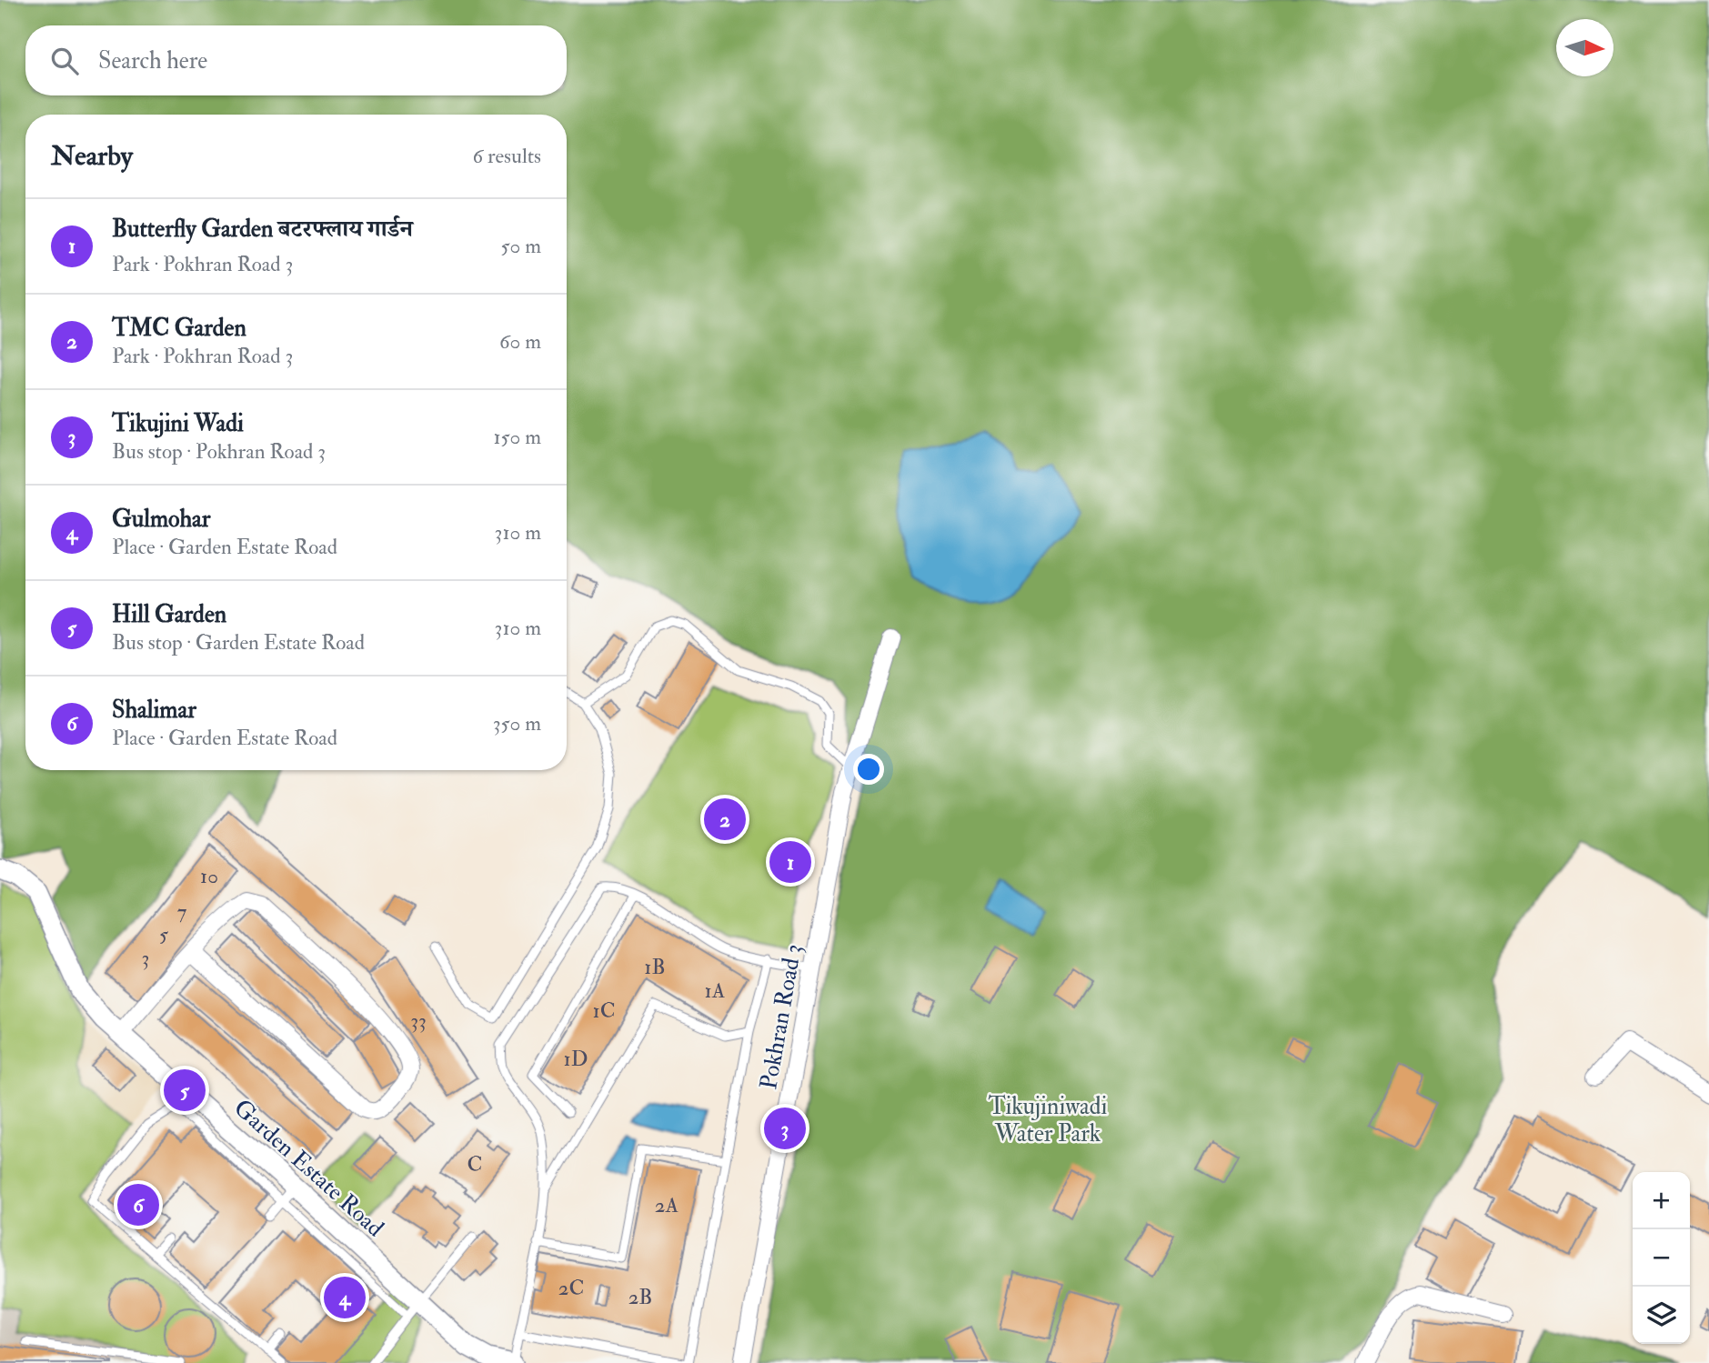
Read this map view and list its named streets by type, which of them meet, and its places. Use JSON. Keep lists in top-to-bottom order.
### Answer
{
  "streets": {
    "street": ["Pokhran Road 3", "Garden Estate Road"]
  },
  "parks": ["Tikujiniwadi Water Park"],
  "house_numbers": [
    "10",
    "7",
    "5",
    "3",
    "1B",
    "1A",
    "1C",
    "33",
    "1D",
    "C",
    "2A",
    "2C",
    "2B"
  ],
  "north": "right",
  "page": {
    "search": "Search here",
    "heading": ["Nearby", "6 results"],
    "list": [
      {
        "mark": "1",
        "name": "Butterfly Garden बटरफ्लाय गार्डन",
        "note": "Park · Pokhran Road 3",
        "value": "50 m"
      },
      {
        "mark": "2",
        "name": "TMC Garden",
        "note": "Park · Pokhran Road 3",
        "value": "60 m"
      },
      {
        "mark": "3",
        "name": "Tikujini Wadi",
        "note": "Bus stop · Pokhran Road 3",
        "value": "150 m"
      },
      {
        "mark": "4",
        "name": "Gulmohar",
        "note": "Place · Garden Estate Road",
        "value": "310 m"
      },
      {
        "mark": "5",
        "name": "Hill Garden",
        "note": "Bus stop · Garden Estate Road",
        "value": "310 m"
      },
      {
        "mark": "6",
        "name": "Shalimar",
        "note": "Place · Garden Estate Road",
        "value": "350 m"
      }
    ],
    "pins": [
      "2",
      "1",
      "5",
      "3",
      "6",
      "4"
    ],
    "map_buttons": ["+", "−"]
  }
}
